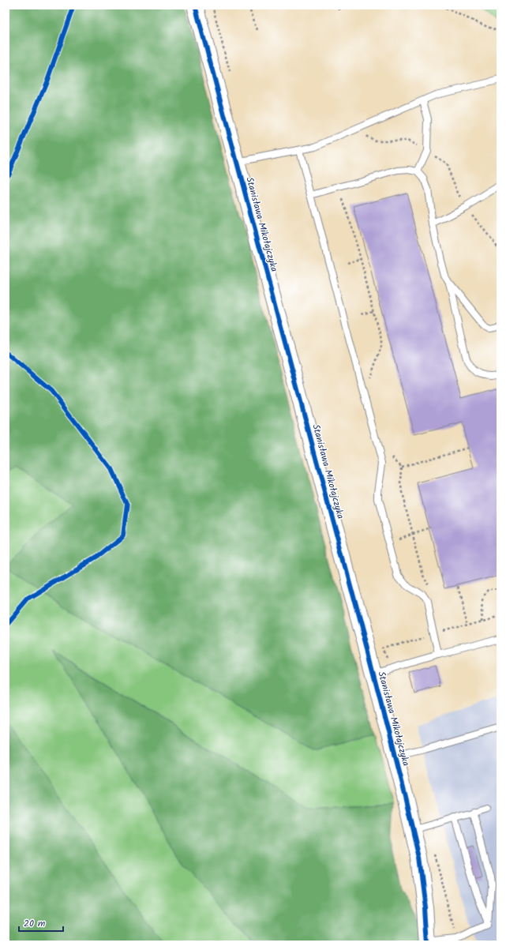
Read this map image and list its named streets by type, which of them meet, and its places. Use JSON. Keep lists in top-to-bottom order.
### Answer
{
  "streets": {
    "street": ["Stanisława Mikołajczyka"]
  },
  "scale_bar": "20 m"
}
